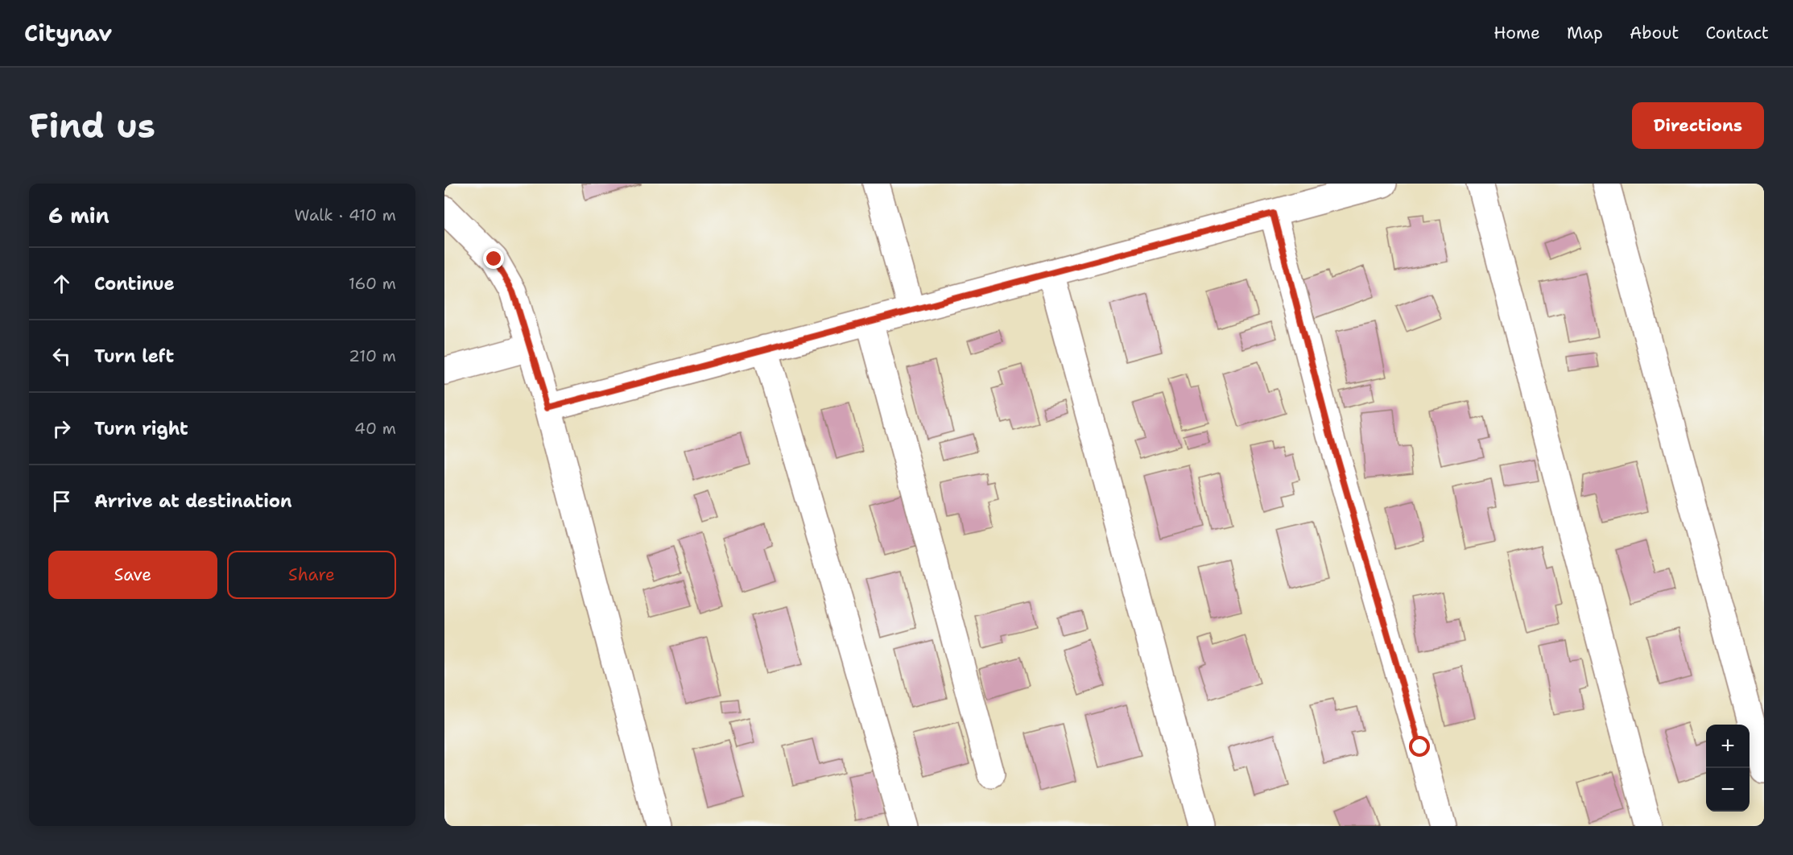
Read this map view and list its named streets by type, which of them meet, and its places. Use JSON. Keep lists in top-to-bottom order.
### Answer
{
  "page": {
    "header": "Citynav",
    "nav": [
      "Home",
      "Map",
      "About",
      "Contact"
    ],
    "buttons": [
      "Directions",
      ["Save", "Share"]
    ],
    "title": "Find us",
    "heading": ["6 min", "Walk · 410 m"],
    "list": [
      ["Continue", "160 m"],
      ["Turn left", "210 m"],
      ["Turn right", "40 m"],
      "Arrive at destination"
    ],
    "map_buttons": ["+", "−"]
  }
}
